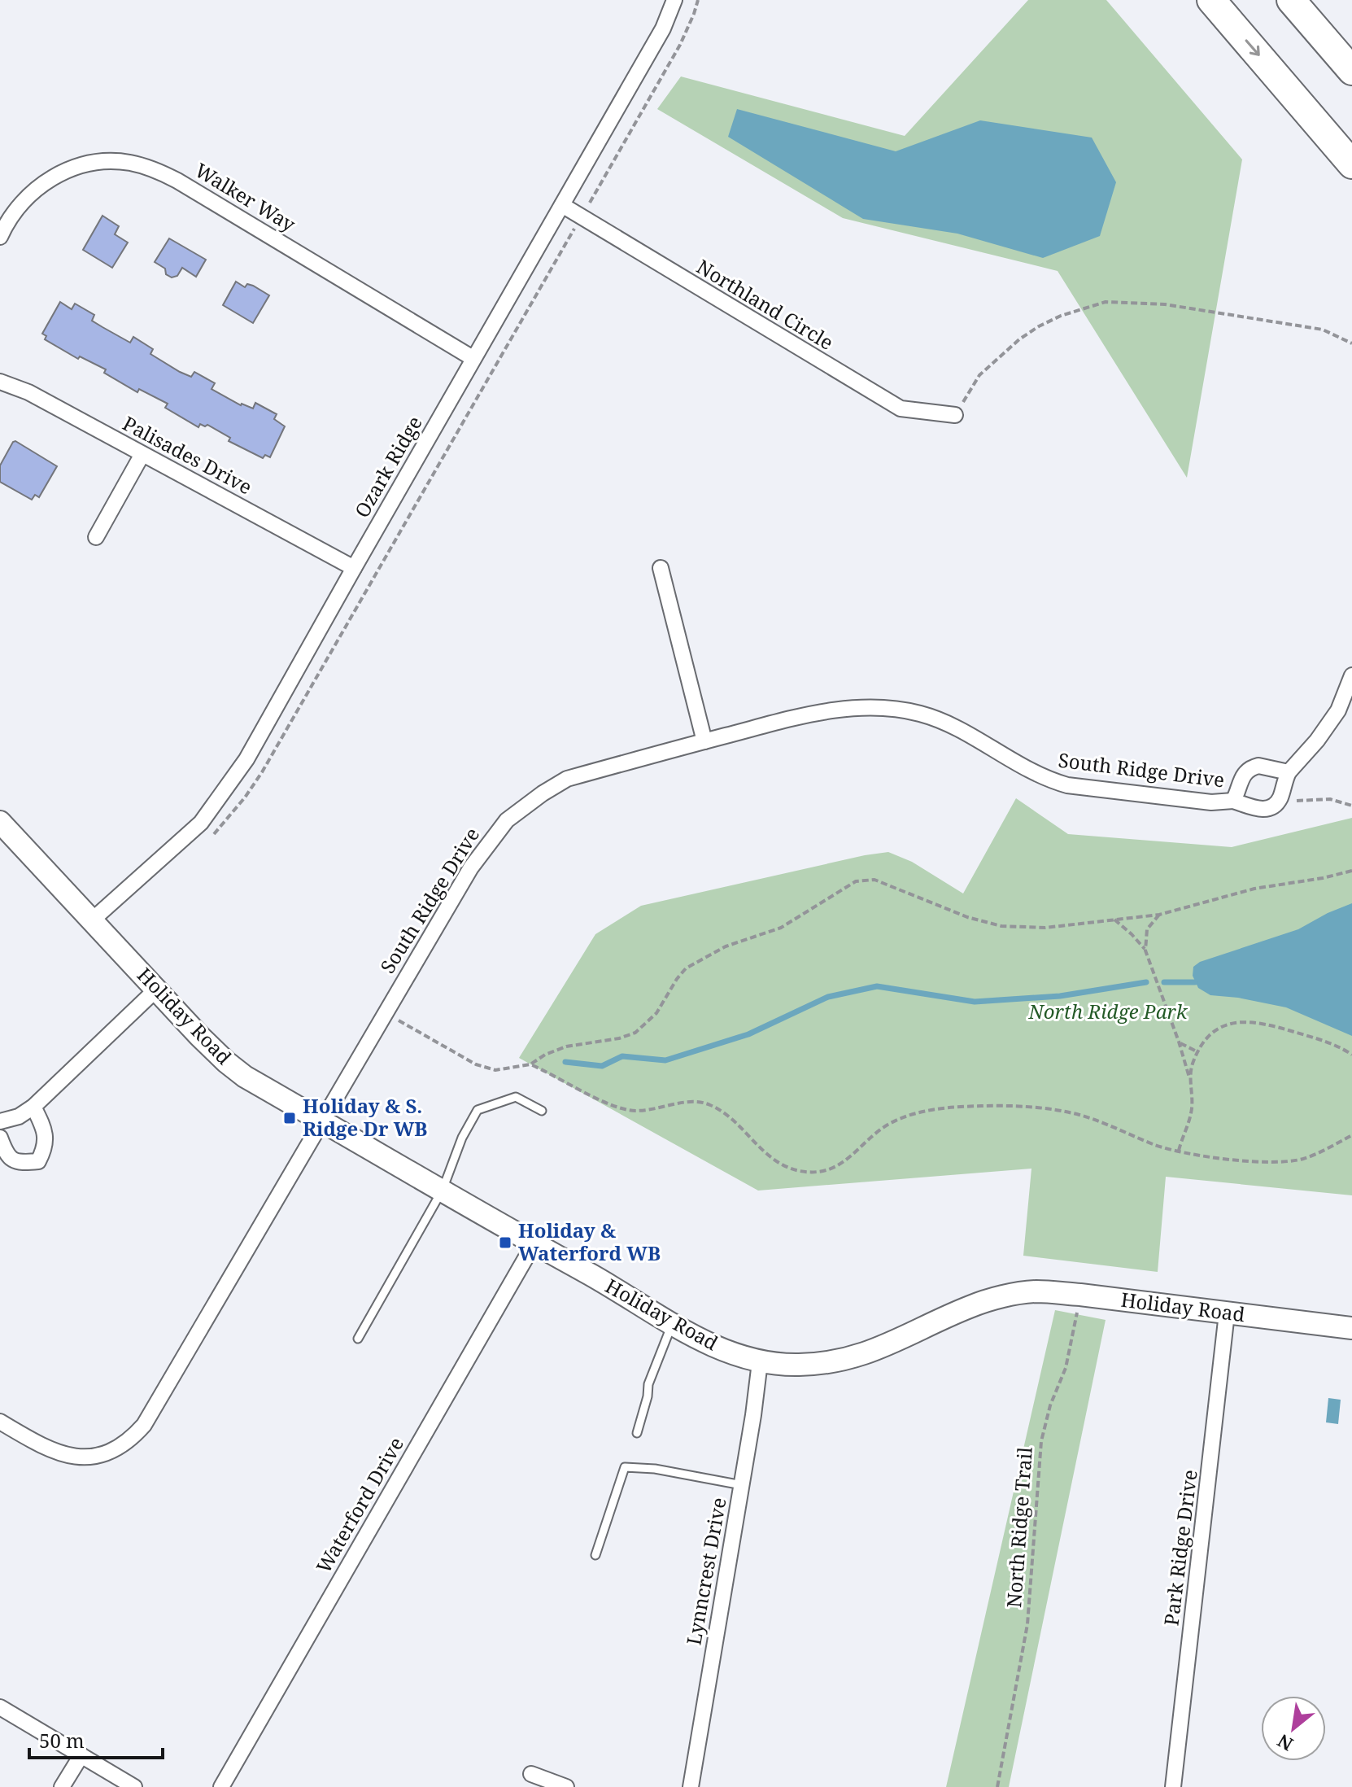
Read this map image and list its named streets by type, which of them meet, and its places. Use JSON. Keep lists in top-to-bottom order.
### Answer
{
  "streets": {
    "street": [
      "Walker Way",
      "Northland Circle",
      "Palisades Drive",
      "Ozark Ridge",
      "South Ridge Drive",
      "Holiday Road",
      "Waterford Drive",
      "Park Ridge Drive",
      "Lynncrest Drive"
    ],
    "path": ["North Ridge Trail"]
  },
  "crossings": [
    ["Walker Way", "Ozark Ridge"],
    ["Northland Circle", "Ozark Ridge"],
    ["Palisades Drive", "Ozark Ridge"],
    ["Ozark Ridge", "Holiday Road"],
    ["South Ridge Drive", "Holiday Road"],
    ["Holiday Road", "Waterford Drive"],
    ["Holiday Road", "North Ridge Trail"],
    ["Holiday Road", "Park Ridge Drive"],
    ["Holiday Road", "Lynncrest Drive"]
  ],
  "parks": ["North Ridge Park"],
  "places": {
    "transit": ["Holiday & S. Ridge Dr WB", "Holiday & Waterford WB"]
  },
  "scale_bar": "50 m",
  "north": "bottom left"
}
